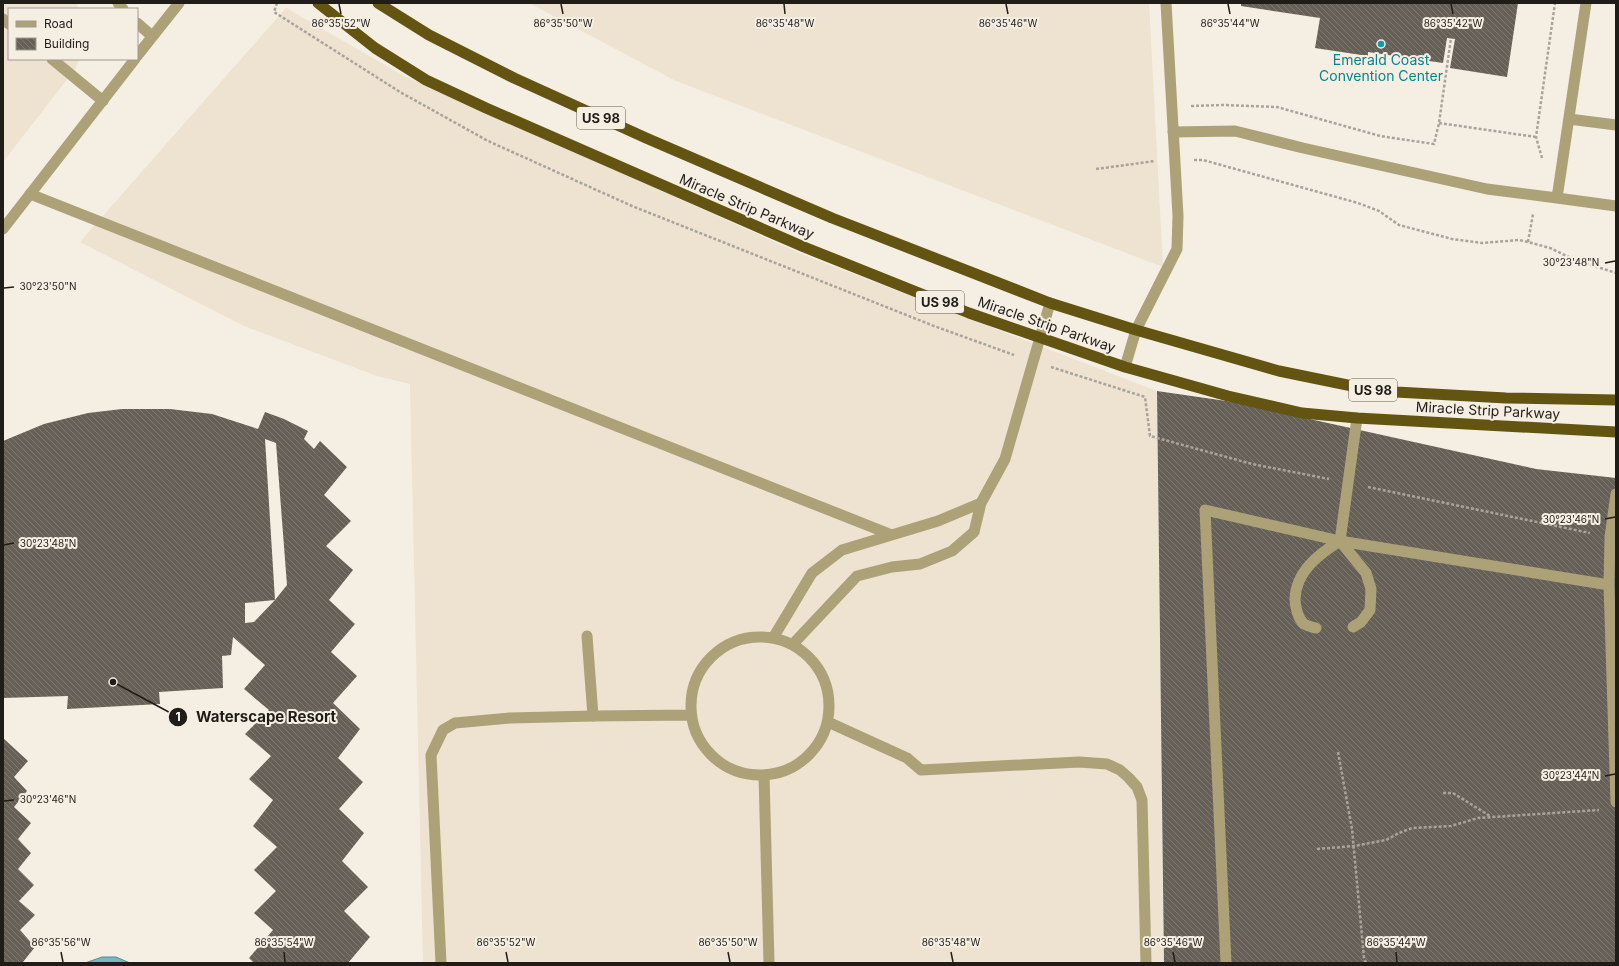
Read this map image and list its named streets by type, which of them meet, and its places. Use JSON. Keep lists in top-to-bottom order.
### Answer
{
  "streets": {
    "highway": ["US 98", "Miracle Strip Parkway"]
  },
  "places": ["Emerald Coast Convention Center", "Waterscape Resort"],
  "legend": ["Road", "Building"],
  "coordinates": [
    "86°35'52\"W",
    "86°35'50\"W",
    "86°35'48\"W",
    "86°35'46\"W",
    "86°35'44\"W",
    "86°35'42\"W",
    "30°23'48\"N",
    "30°23'50\"N",
    "30°23'46\"N",
    "30°23'44\"N",
    "86°35'56\"W",
    "86°35'54\"W"
  ]
}
